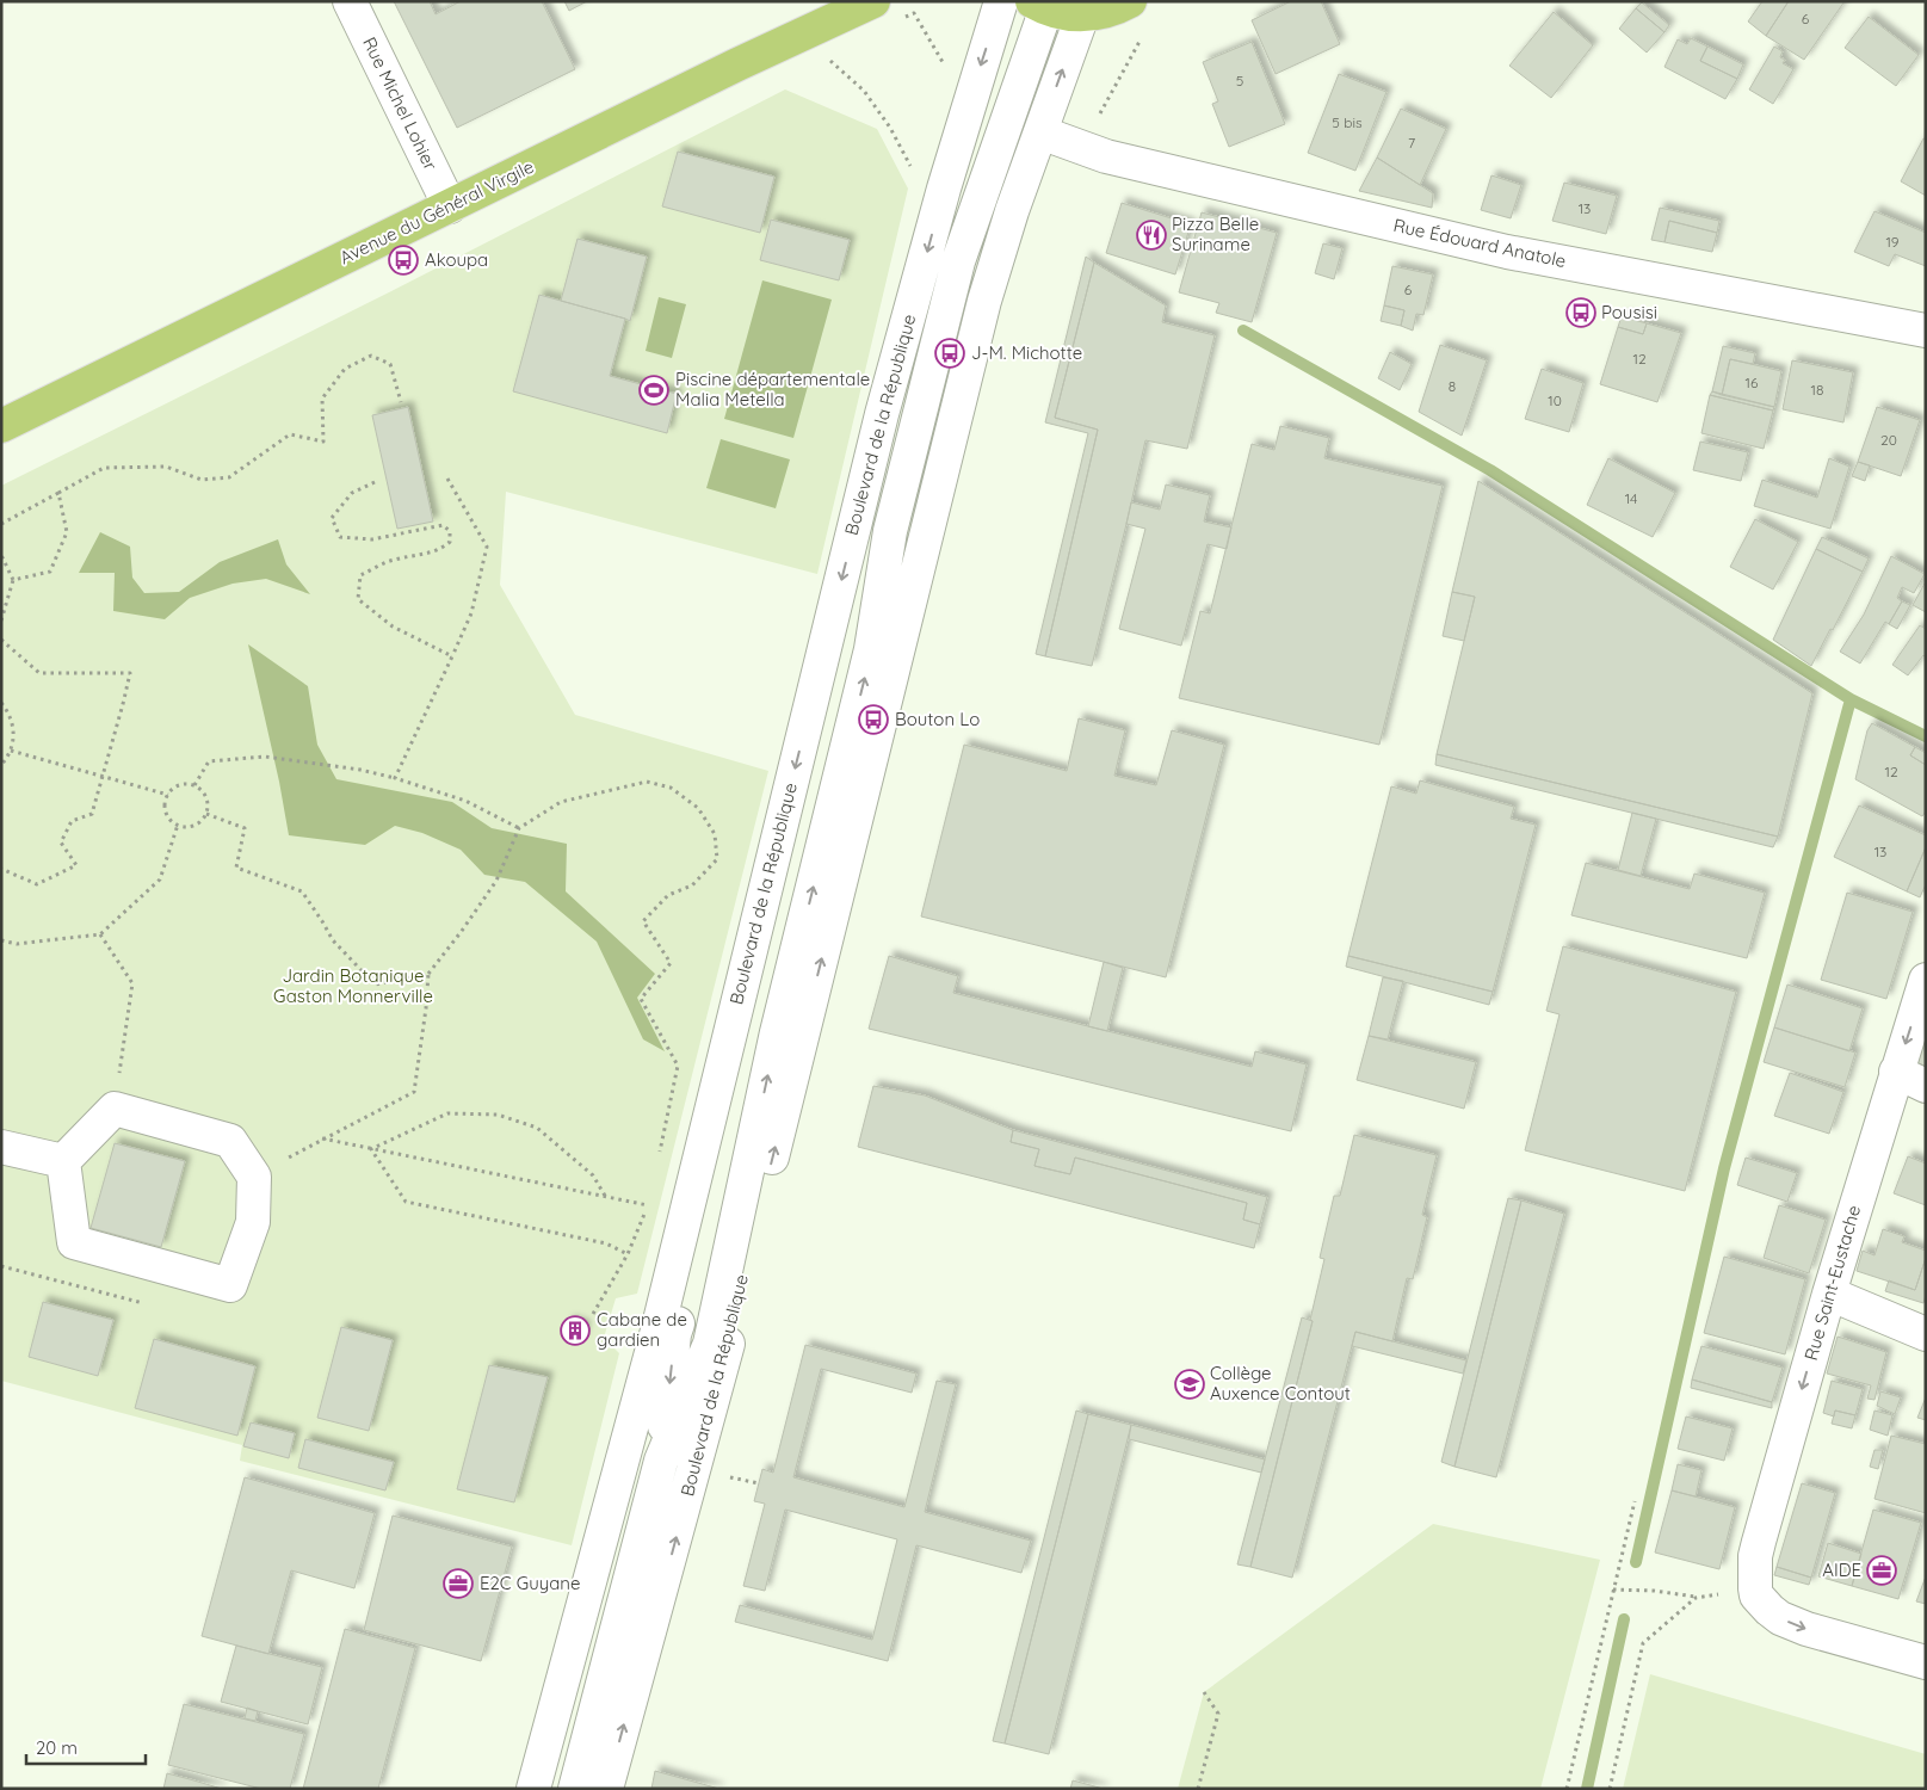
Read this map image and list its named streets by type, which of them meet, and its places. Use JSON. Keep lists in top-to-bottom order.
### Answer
{
  "streets": {
    "main road": ["Avenue du Général Virgile"],
    "street": [
      "Rue Michel Lohier",
      "Rue Édouard Anatole",
      "Boulevard de la République",
      "Rue Saint-Eustache"
    ]
  },
  "crossings": [
    ["Rue Michel Lohier", "Avenue du Général Virgile"],
    ["Rue Édouard Anatole", "Boulevard de la République"]
  ],
  "one_way": ["Rue Saint-Eustache"],
  "parks": ["Jardin Botanique Gaston Monnerville"],
  "places": {
    "restaurant": ["Pizza Belle Suriname"],
    "bus stop": [
      "Akoupa",
      "Pousisi",
      "J-M. Michotte",
      "Bouton Lo"
    ],
    "sports": ["Piscine départementale Malia Metella"],
    "building": ["Cabane de gardien"],
    "school or university": ["Collège Auxence Contout"],
    "office": ["AIDE", "E2C Guyane"]
  },
  "house_numbers": [
    "6",
    "5",
    "5 bis",
    "7",
    "13",
    "19",
    "6",
    "12",
    "16",
    "8",
    "18",
    "10",
    "20",
    "14",
    "12",
    "13"
  ],
  "scale_bar": "20 m"
}
